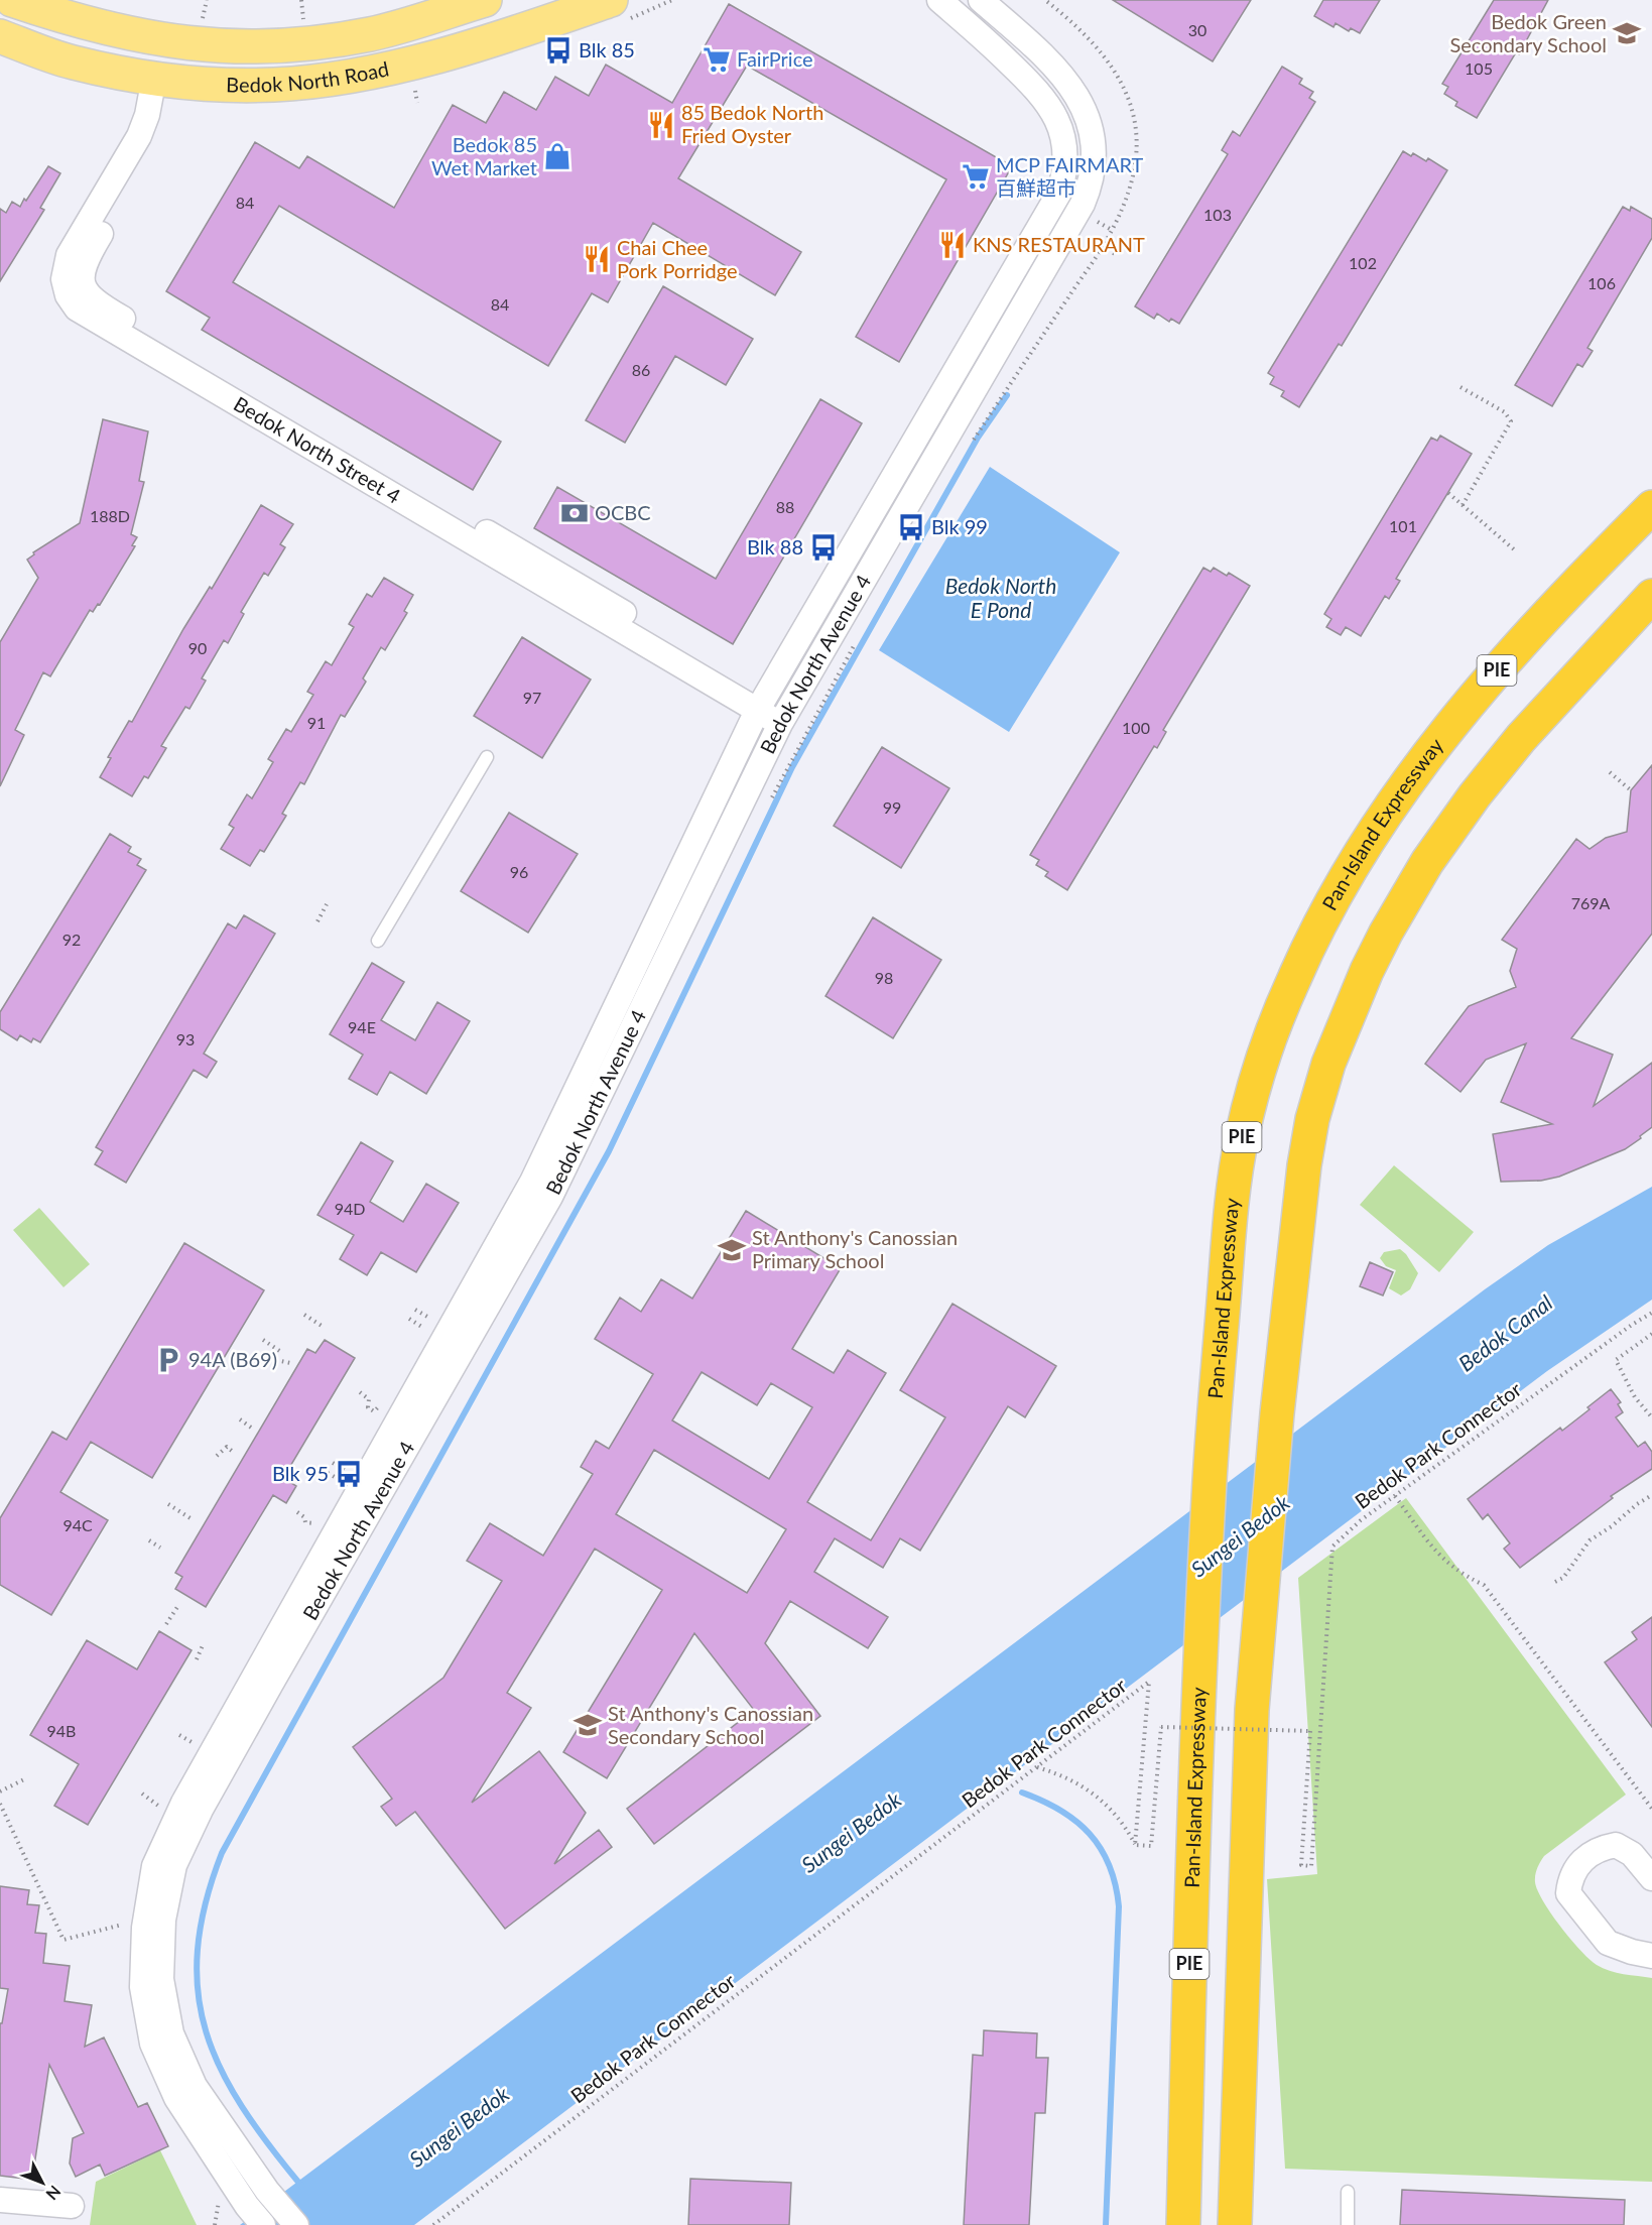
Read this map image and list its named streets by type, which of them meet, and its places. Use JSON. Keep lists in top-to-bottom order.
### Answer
{
  "streets": {
    "highway": ["PIE", "Pan-Island Expressway"],
    "main road": ["Bedok North Road"],
    "street": ["Bedok North Street 4", "Bedok North Avenue 4"],
    "path": ["Bedok Park Connector"]
  },
  "crossings": [
    ["Bedok North Road", "Bedok North Street 4"],
    ["Bedok North Street 4", "Bedok North Avenue 4"]
  ],
  "water": ["Bedok North E Pond", "Bedok Canal", "Sungei Bedok"],
  "places": {
    "school or university": ["Bedok Green Secondary School", "St Anthony's Canossian Primary School", "St Anthony's Canossian Secondary School"],
    "bus stop": [
      "Blk 85",
      "Blk 99",
      "Blk 88",
      "Blk 95"
    ],
    "supermarket": ["FairPrice", "MCP FAIRMART 百鮮超市"],
    "restaurant": ["85 Bedok North Fried Oyster", "KNS RESTAURANT", "Chai Chee Pork Porridge"],
    "shop": ["Bedok 85 Wet Market"],
    "bank": ["OCBC"],
    "parking": ["94A (B69)"]
  },
  "house_numbers": [
    "30",
    "105",
    "84",
    "103",
    "102",
    "106",
    "84",
    "86",
    "88",
    "188D",
    "101",
    "90",
    "97",
    "91",
    "100",
    "99",
    "96",
    "769A",
    "92",
    "98",
    "94E",
    "93",
    "94D",
    "94C",
    "94B"
  ],
  "north": "bottom right"
}
